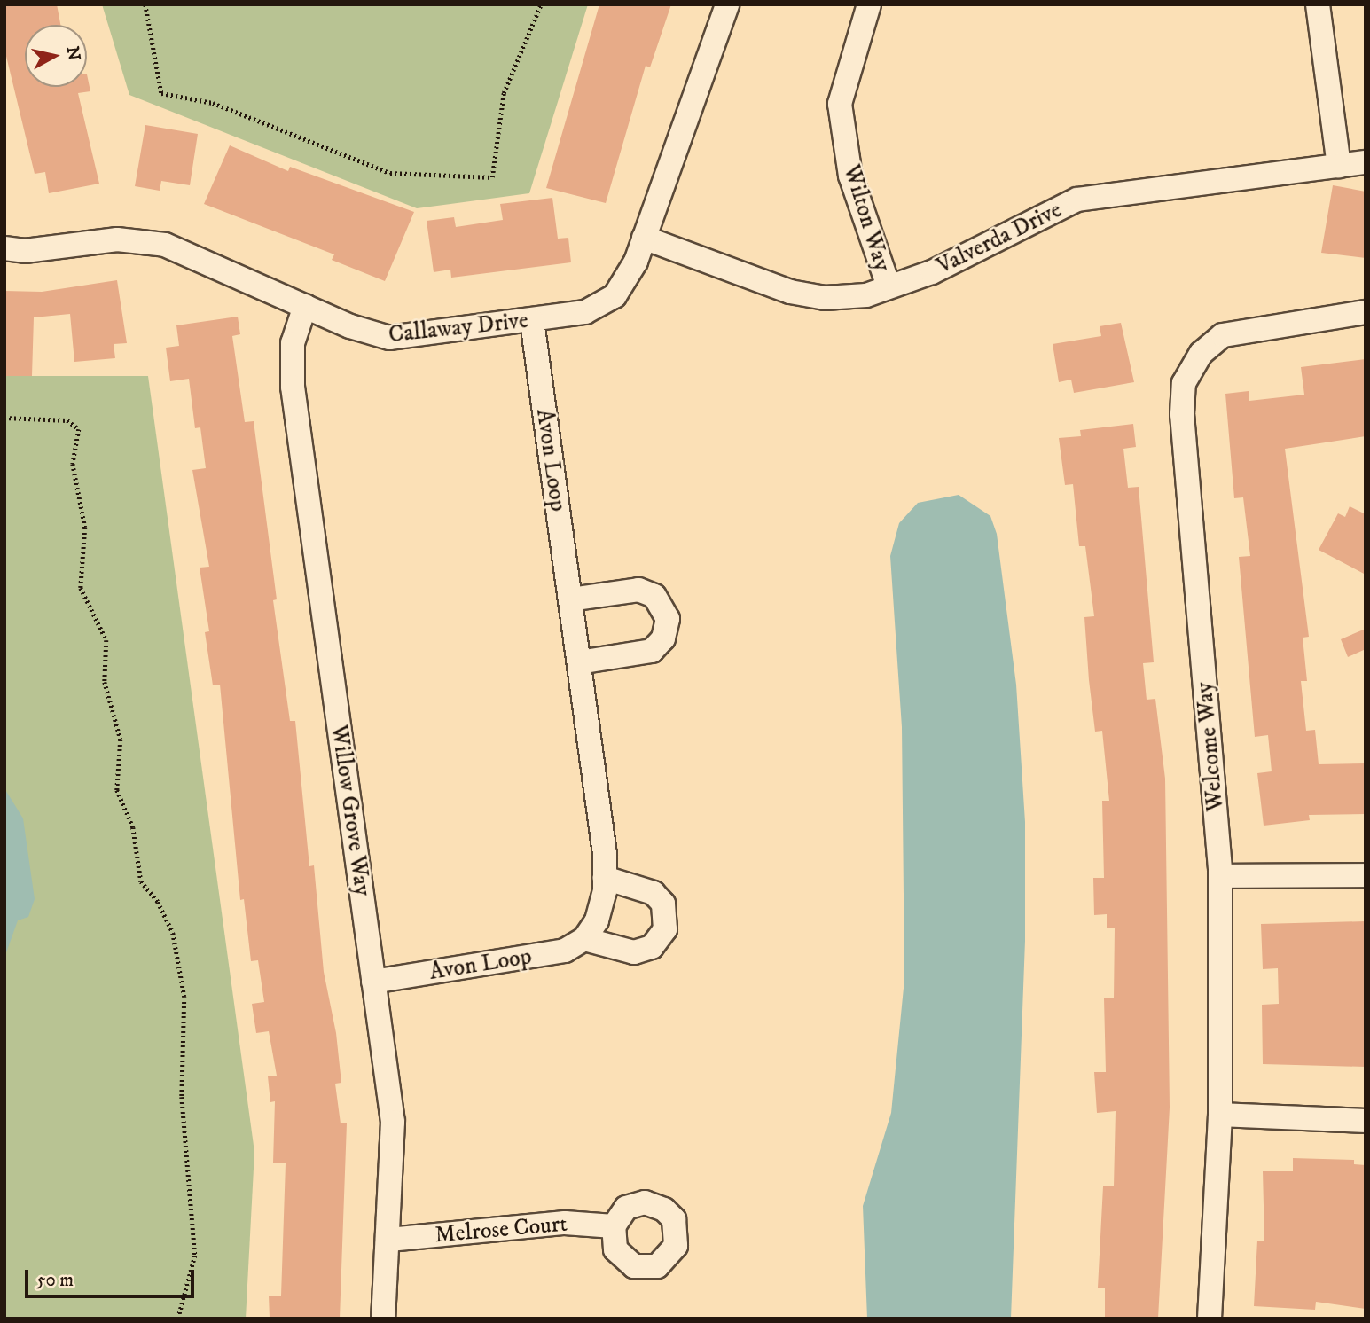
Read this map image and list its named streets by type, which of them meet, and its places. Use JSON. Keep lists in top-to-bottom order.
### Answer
{
  "streets": {
    "street": [
      "Wilton Way",
      "Valverda Drive",
      "Callaway Drive",
      "Avon Loop",
      "Welcome Way",
      "Willow Grove Way",
      "Melrose Court"
    ]
  },
  "crossings": [
    ["Wilton Way", "Valverda Drive"],
    ["Valverda Drive", "Callaway Drive"],
    ["Callaway Drive", "Avon Loop"],
    ["Callaway Drive", "Willow Grove Way"],
    ["Avon Loop", "Willow Grove Way"],
    ["Willow Grove Way", "Melrose Court"]
  ],
  "scale_bar": "50 m",
  "north": "right"
}
